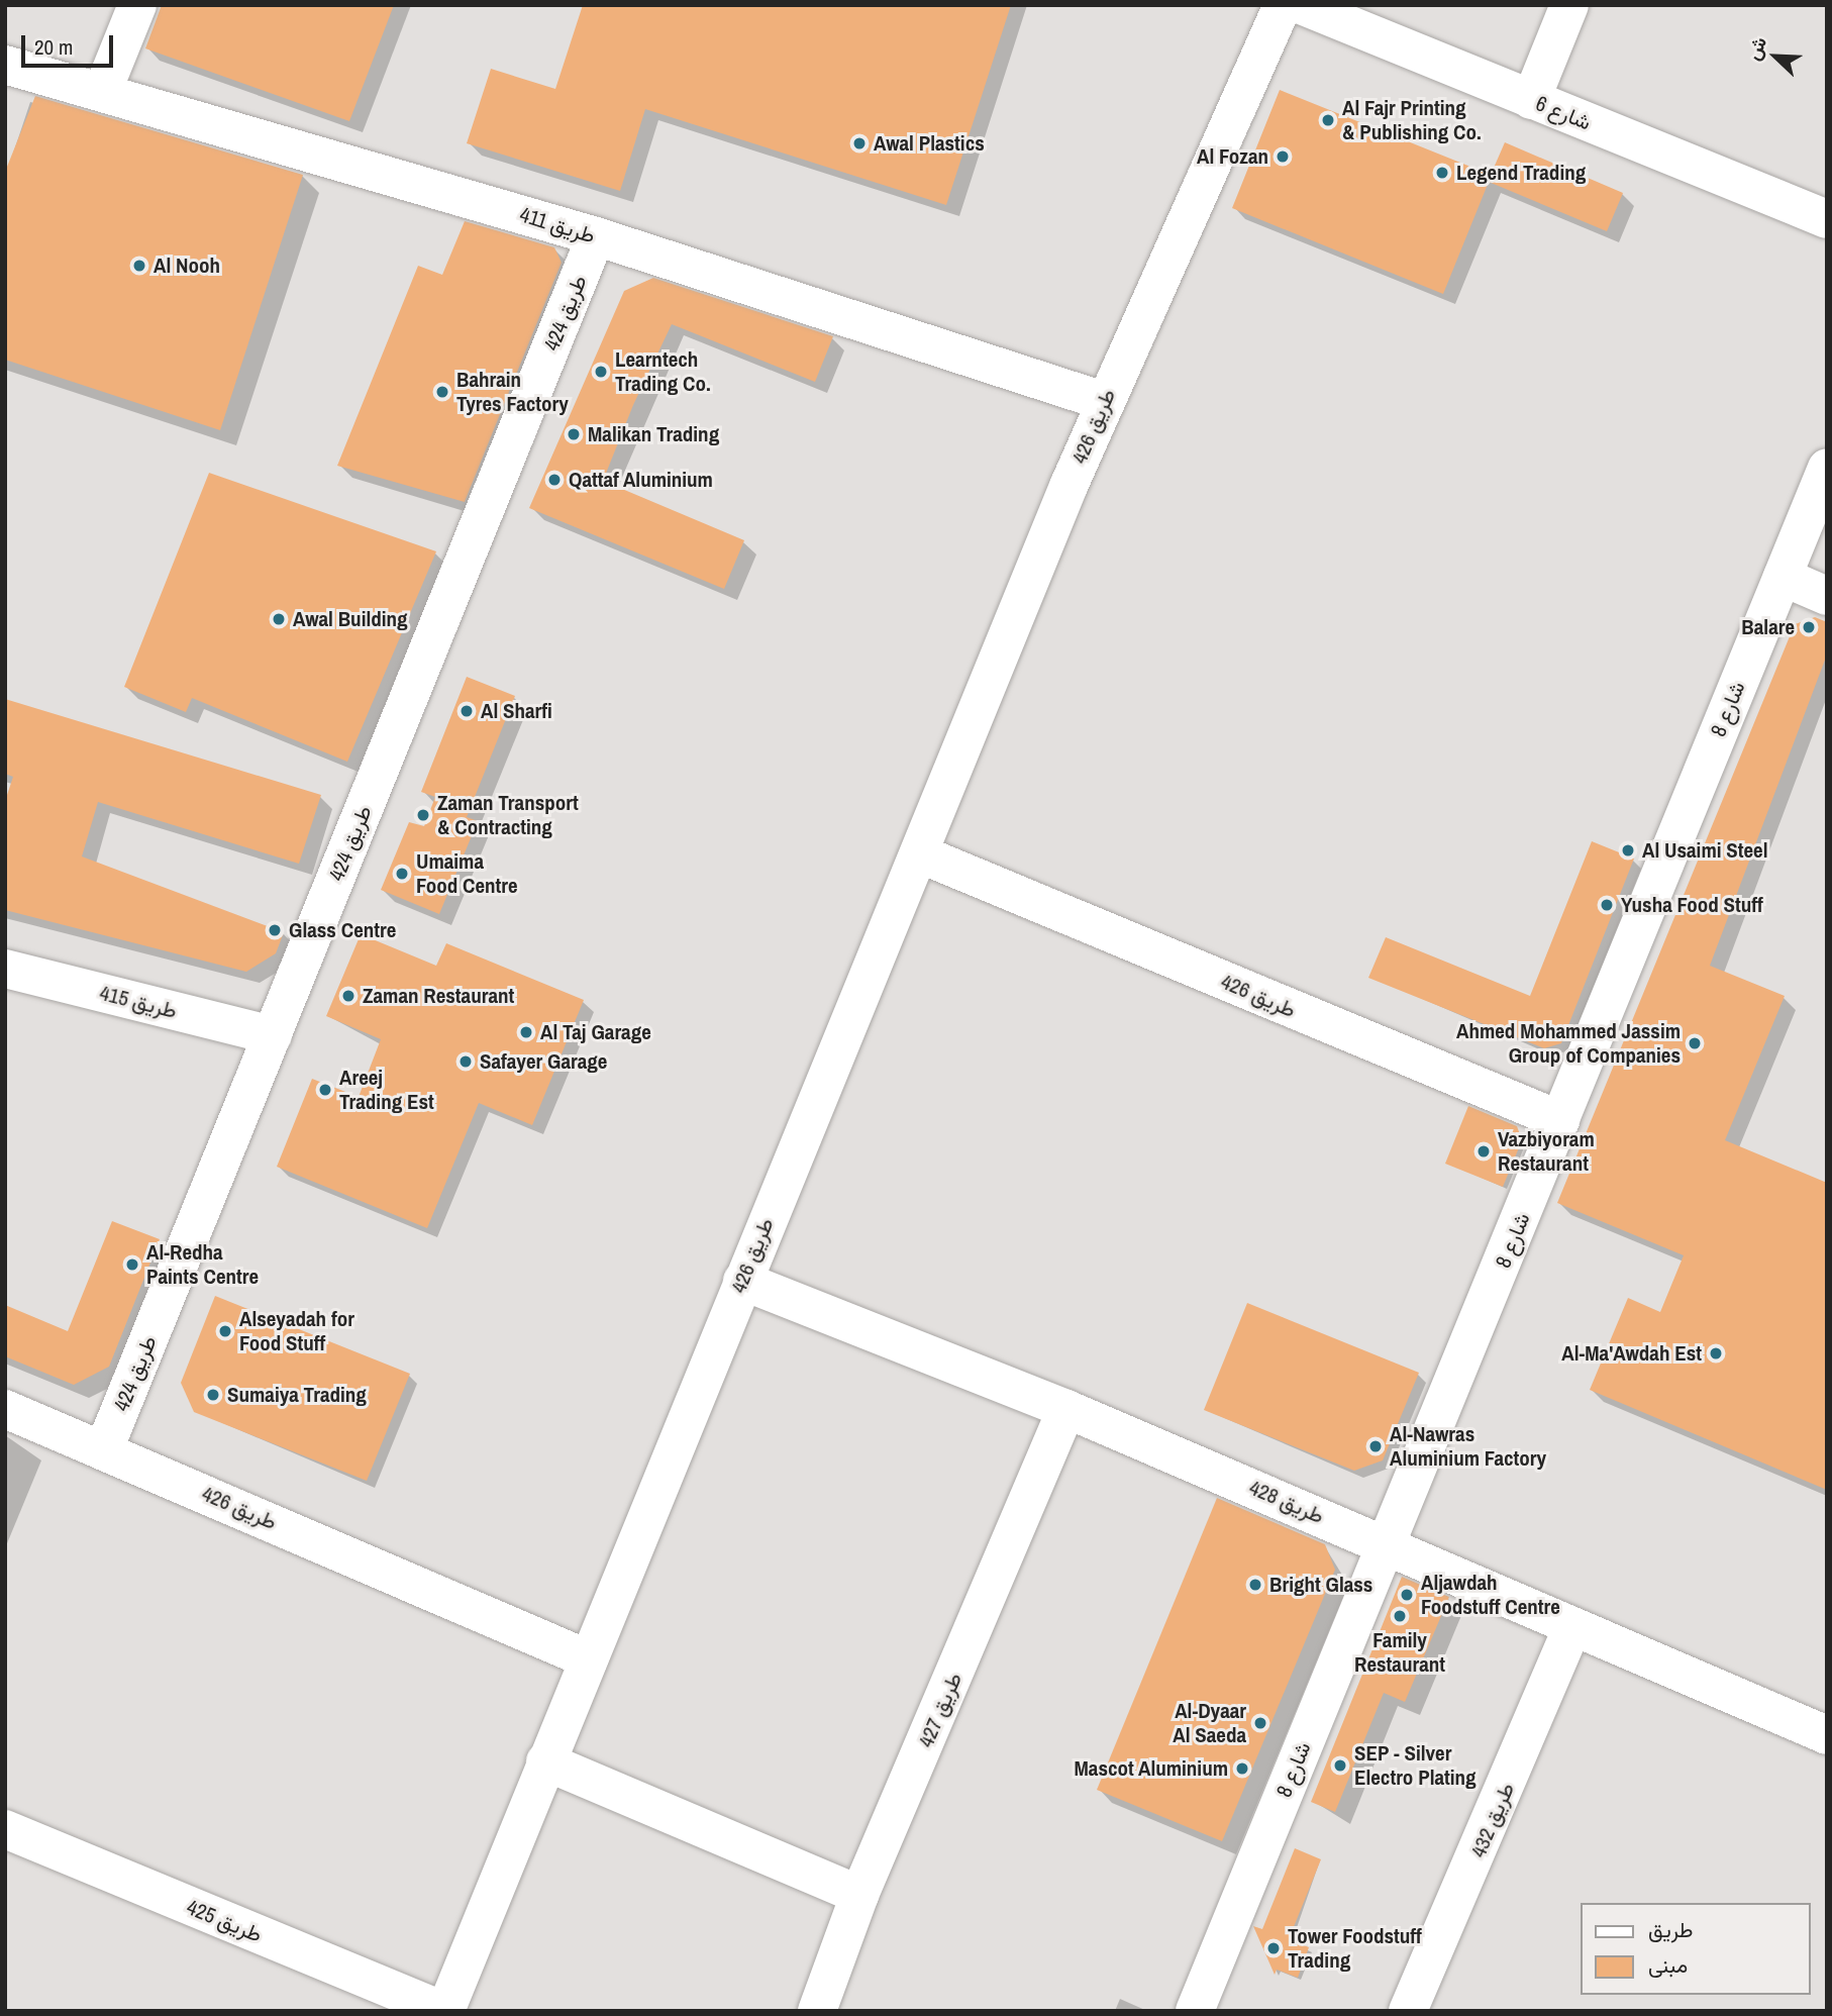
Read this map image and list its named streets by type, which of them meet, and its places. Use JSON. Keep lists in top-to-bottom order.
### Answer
{
  "streets": {
    "street": [
      "شارع 6",
      "طريق 411",
      "طريق 424",
      "طريق 426",
      "شارع 8",
      "طريق 415",
      "طريق 428",
      "طريق 427",
      "طريق 432",
      "طريق 425"
    ]
  },
  "crossings": [
    ["طريق 411", "طريق 424"],
    ["طريق 411", "طريق 426"],
    ["طريق 424", "طريق 426"],
    ["طريق 424", "طريق 415"],
    ["طريق 426", "شارع 8"],
    ["طريق 426", "طريق 428"],
    ["طريق 426", "طريق 425"],
    ["شارع 8", "طريق 428"],
    ["طريق 428", "طريق 427"],
    ["طريق 428", "طريق 432"]
  ],
  "places": [
    "Al Fajr Printing & Publishing Co.",
    "Awal Plastics",
    "Al Fozan",
    "Legend Trading",
    "Al Nooh",
    "Learntech Trading Co.",
    "Bahrain Tyres Factory",
    "Malikan Trading",
    "Qattaf Aluminium",
    "Awal Building",
    "Balare",
    "Al Sharfi",
    "Zaman Transport & Contracting",
    "Al Usaimi Steel",
    "Umaima Food Centre",
    "Yusha Food Stuff",
    "Glass Centre",
    "Zaman Restaurant",
    "Al Taj Garage",
    "Ahmed Mohammed Jassim Group of Companies",
    "Safayer Garage",
    "Areej Trading Est",
    "Vazbiyoram Restaurant",
    "Al-Redha Paints Centre",
    "Alseyadah for Food Stuff",
    "Al-Ma'Awdah Est",
    "Sumaiya Trading",
    "Al-Nawras Aluminium Factory",
    "Bright Glass",
    "Aljawdah Foodstuff Centre",
    "Family Restaurant",
    "Al-Dyaar Al Saeda",
    "SEP - Silver Electro Plating",
    "Mascot Aluminium",
    "Tower Foodstuff Trading"
  ],
  "legend": ["طريق", "مبنى"],
  "scale_bar": "20 m",
  "north": "top left"
}
